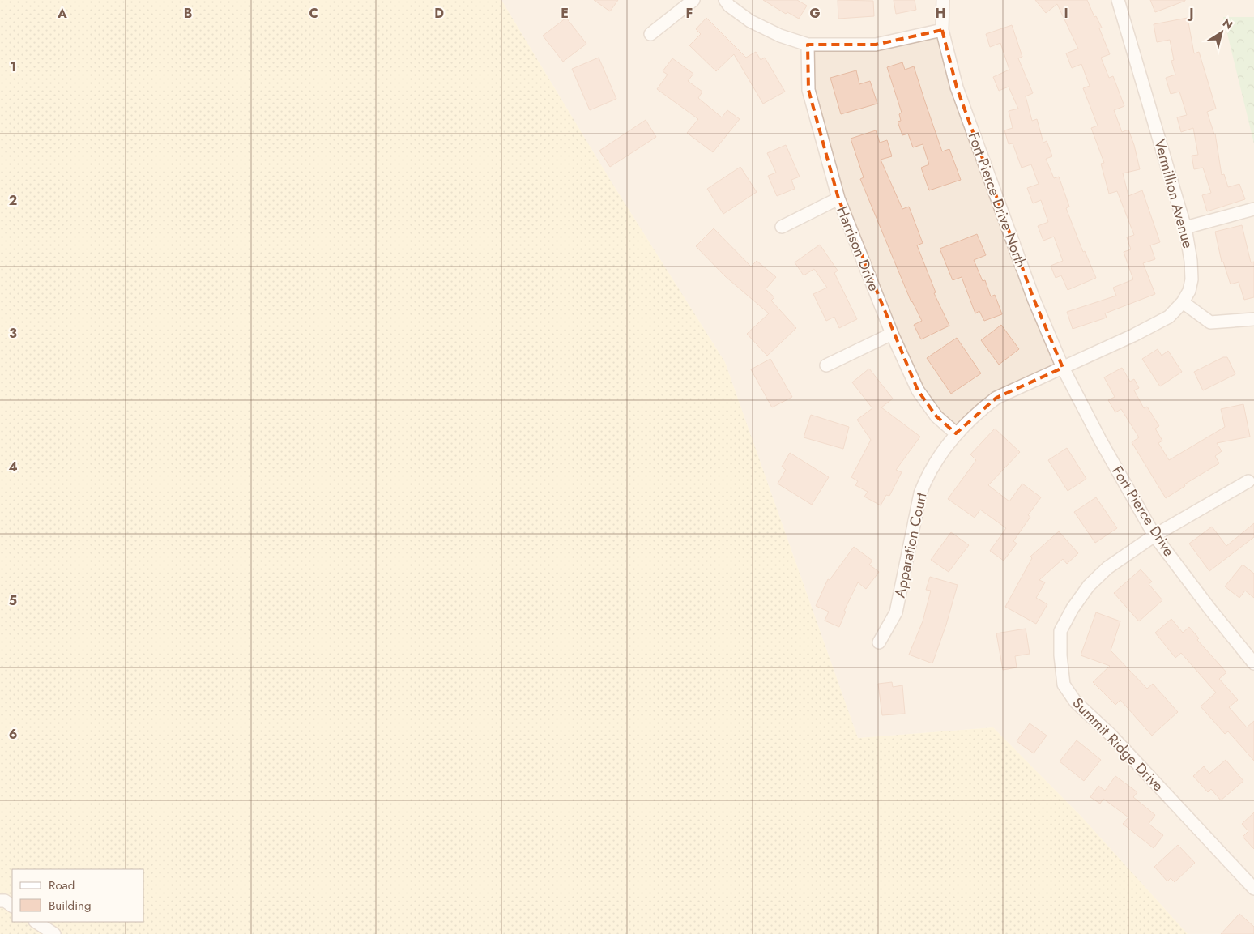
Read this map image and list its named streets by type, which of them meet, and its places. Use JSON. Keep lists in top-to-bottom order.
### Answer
{
  "streets": {
    "street": [
      "Vermillion Avenue",
      "Fort Pierce Drive North",
      "Harrison Drive",
      "Fort Pierce Drive",
      "Apparation Court",
      "Summit Ridge Drive"
    ]
  },
  "crossings": [
    ["Vermillion Avenue", "Fort Pierce Drive North"],
    ["Vermillion Avenue", "Fort Pierce Drive"],
    ["Vermillion Avenue", "Apparation Court"],
    ["Fort Pierce Drive North", "Fort Pierce Drive"],
    ["Fort Pierce Drive North", "Apparation Court"],
    ["Harrison Drive", "Apparation Court"],
    ["Fort Pierce Drive", "Apparation Court"],
    ["Fort Pierce Drive", "Summit Ridge Drive"]
  ],
  "legend": ["Road", "Building"],
  "north": "top right",
  "grid": {
    "columns": [
      "A",
      "B",
      "C",
      "D",
      "E",
      "F",
      "G",
      "H",
      "I",
      "J"
    ],
    "rows": [
      "1",
      "2",
      "3",
      "4",
      "5",
      "6"
    ]
  }
}
